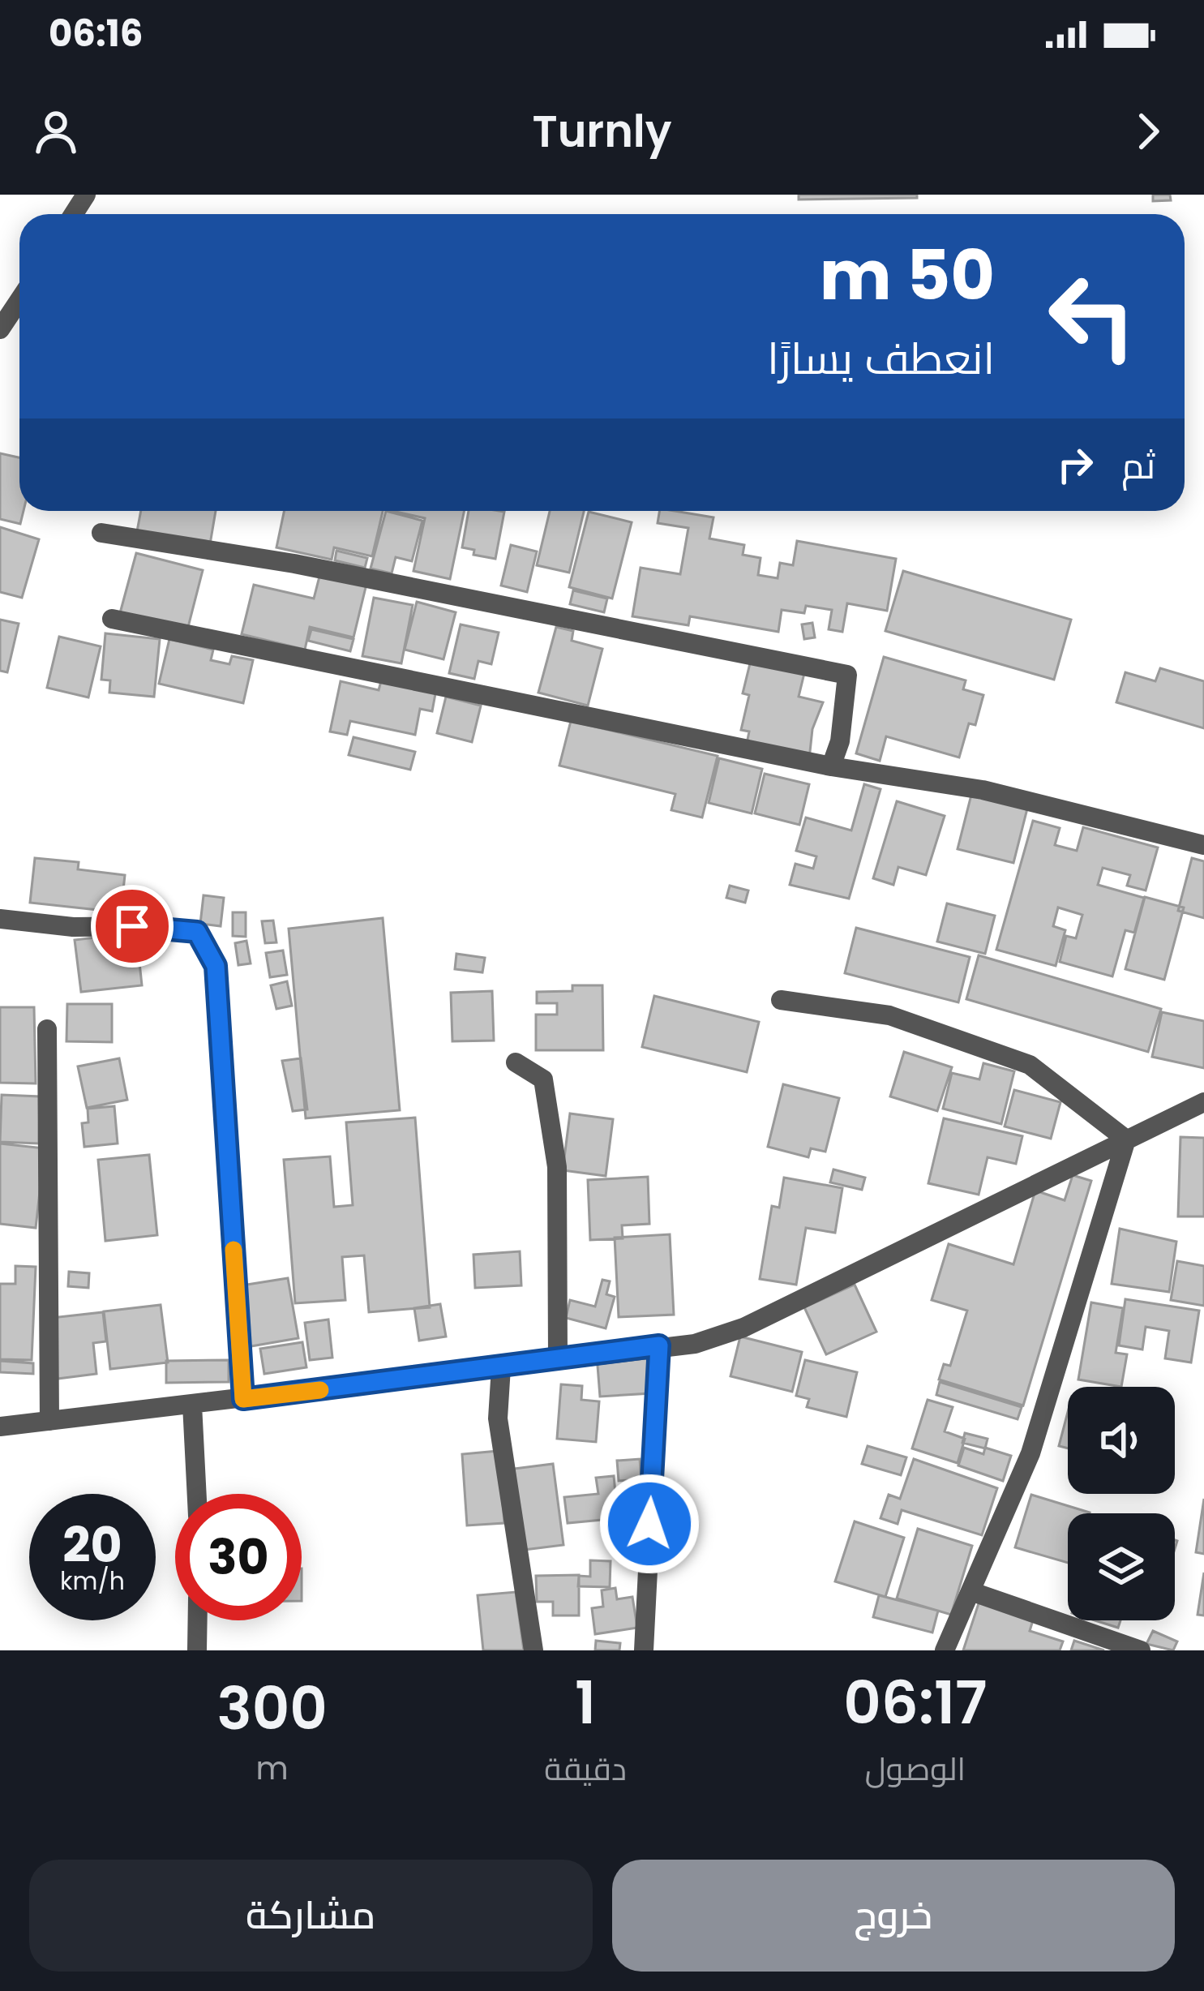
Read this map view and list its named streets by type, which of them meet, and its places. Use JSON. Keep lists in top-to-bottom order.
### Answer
{
  "page": {
    "status": "06:16",
    "header": "Turnly",
    "turn": ["50 m", "انعطف يسارًا"],
    "then": "ثم",
    "speed": "20 km/h",
    "limit": "30",
    "eta": [
      "06:17",
      "الوصول",
      "1",
      "دقيقة",
      "300",
      "m"
    ],
    "buttons": ["خروج", "مشاركة"]
  }
}
